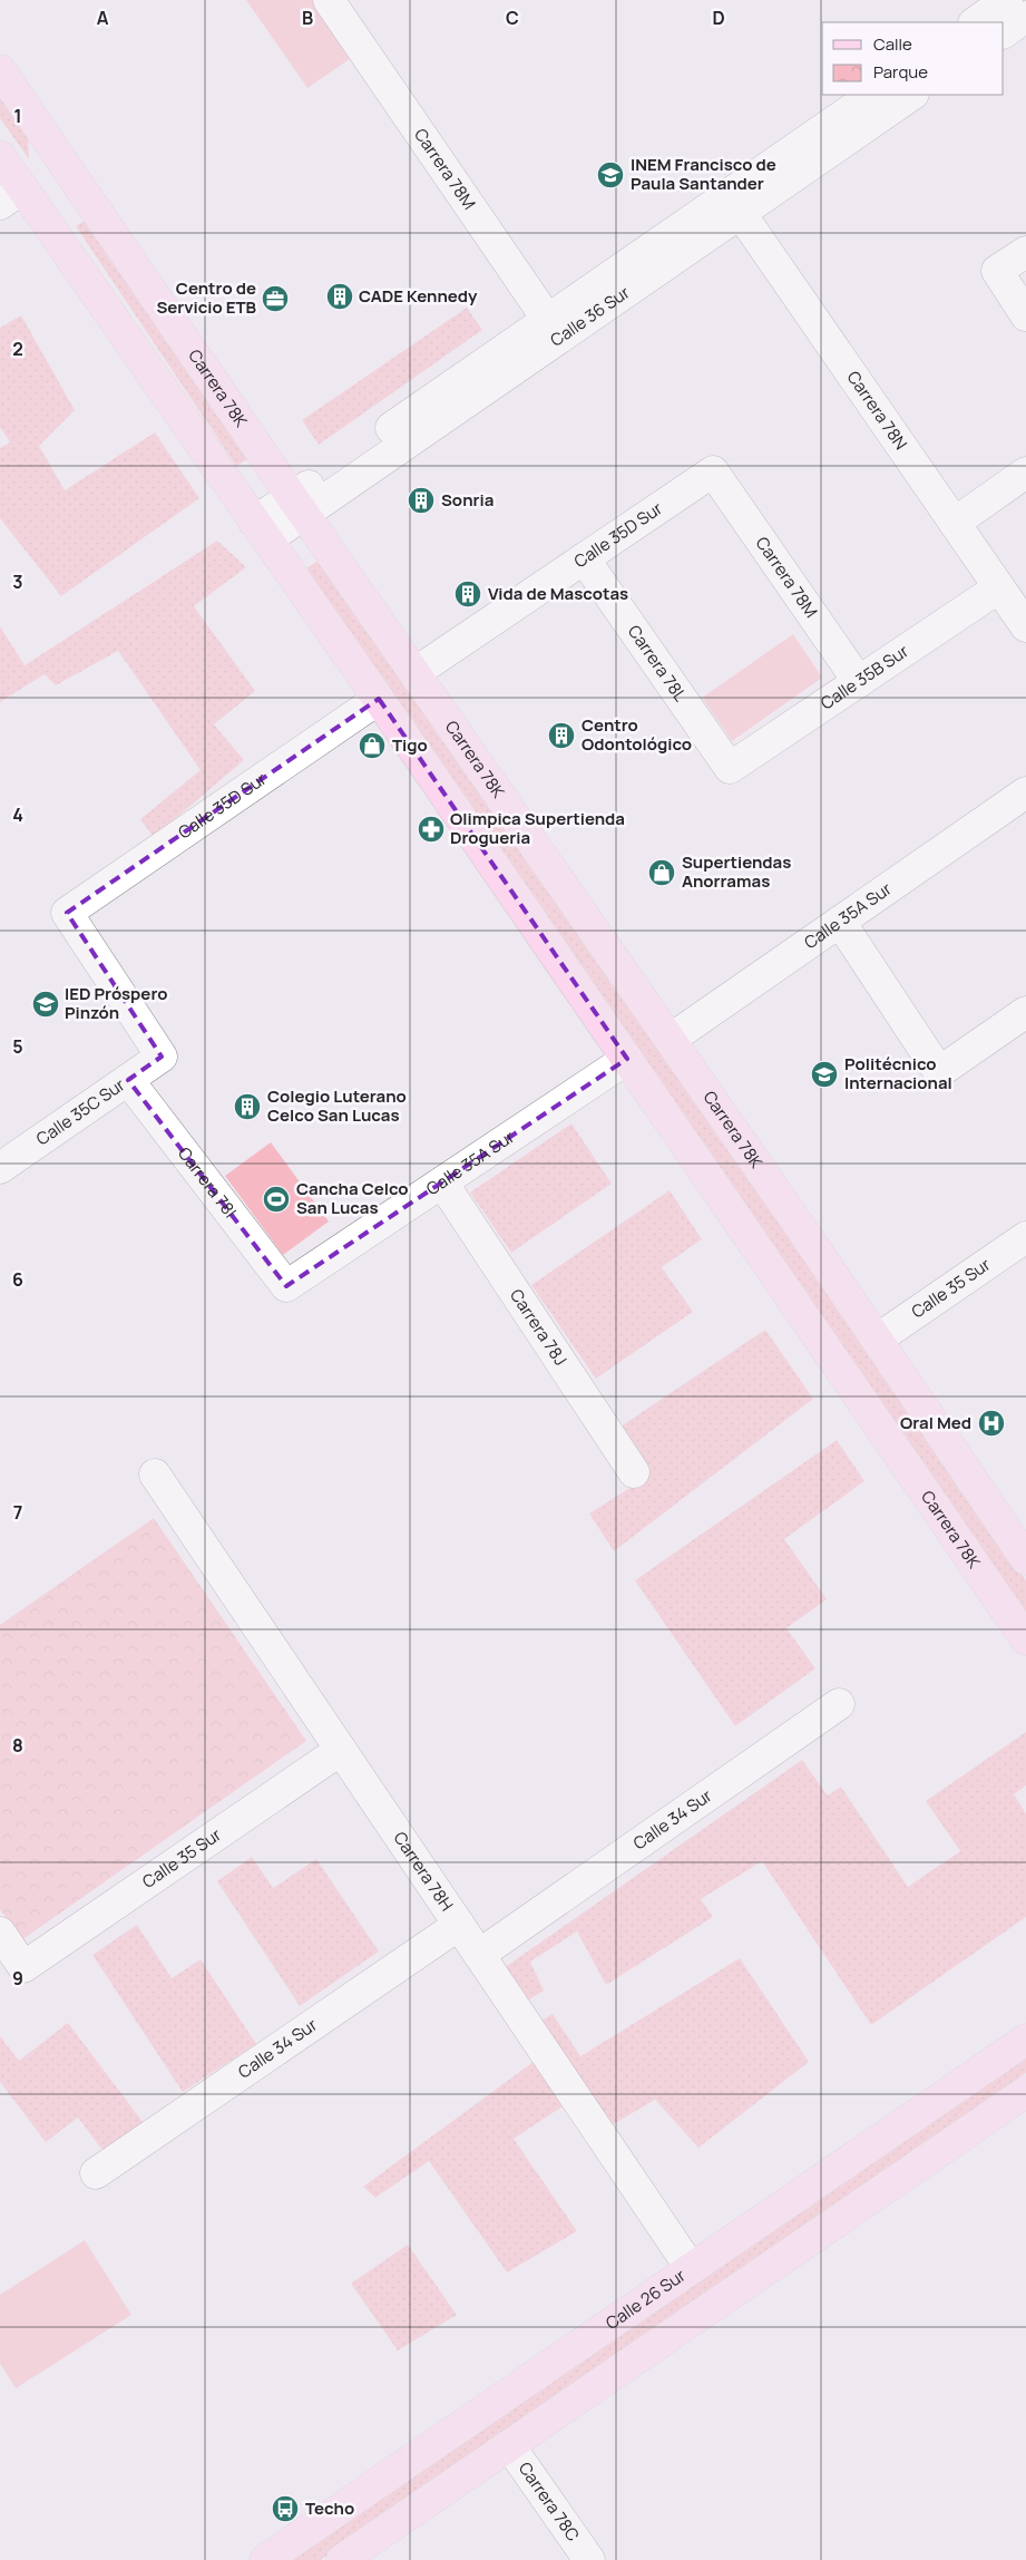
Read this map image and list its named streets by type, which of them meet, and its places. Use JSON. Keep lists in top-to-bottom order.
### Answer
{
  "streets": {
    "main road": ["Carrera 78K", "Calle 26 Sur"],
    "street": [
      "Carrera 78M",
      "Calle 36 Sur",
      "Carrera 78N",
      "Calle 35D Sur",
      "Carrera 78L",
      "Calle 35B Sur",
      "Calle 35A Sur",
      "Calle 35C Sur",
      "Carrera 78I",
      "Calle 35 Sur",
      "Carrera 78J",
      "Calle 34 Sur",
      "Carrera 78H",
      "Carrera 78C"
    ]
  },
  "crossings": [
    ["Carrera 78M", "Calle 36 Sur"],
    ["Carrera 78M", "Calle 35D Sur"],
    ["Carrera 78M", "Calle 35B Sur"],
    ["Calle 36 Sur", "Carrera 78K"],
    ["Calle 36 Sur", "Carrera 78N"],
    ["Carrera 78K", "Calle 35D Sur"],
    ["Carrera 78K", "Calle 35A Sur"],
    ["Carrera 78K", "Calle 35 Sur"],
    ["Carrera 78N", "Calle 35B Sur"],
    ["Calle 35D Sur", "Carrera 78L"],
    ["Calle 35D Sur", "Calle 35C Sur"],
    ["Carrera 78L", "Calle 35B Sur"],
    ["Calle 35A Sur", "Carrera 78I"],
    ["Calle 35A Sur", "Carrera 78J"],
    ["Calle 35C Sur", "Carrera 78I"],
    ["Calle 35 Sur", "Carrera 78H"],
    ["Calle 34 Sur", "Carrera 78H"],
    ["Carrera 78H", "Calle 26 Sur"]
  ],
  "places": {
    "school or university": ["INEM Francisco de Paula Santander", "IED Próspero Pinzón", "Politécnico Internacional"],
    "building": [
      "CADE Kennedy",
      "Sonria",
      "Vida de Mascotas",
      "Centro Odontológico",
      "Colegio Luterano Celco San Lucas"
    ],
    "office": ["Centro de Servicio ETB"],
    "shop": ["Tigo", "Supertiendas Anorramas"],
    "pharmacy": ["Olimpica Supertienda Drogueria"],
    "sports": ["Cancha Celco San Lucas"],
    "hospital": ["Oral Med"],
    "bus stop": ["Techo"]
  },
  "legend": ["Calle", "Parque"],
  "grid": {
    "columns": [
      "A",
      "B",
      "C",
      "D"
    ],
    "rows": [
      "1",
      "2",
      "3",
      "4",
      "5",
      "6",
      "7",
      "8",
      "9"
    ]
  }
}
